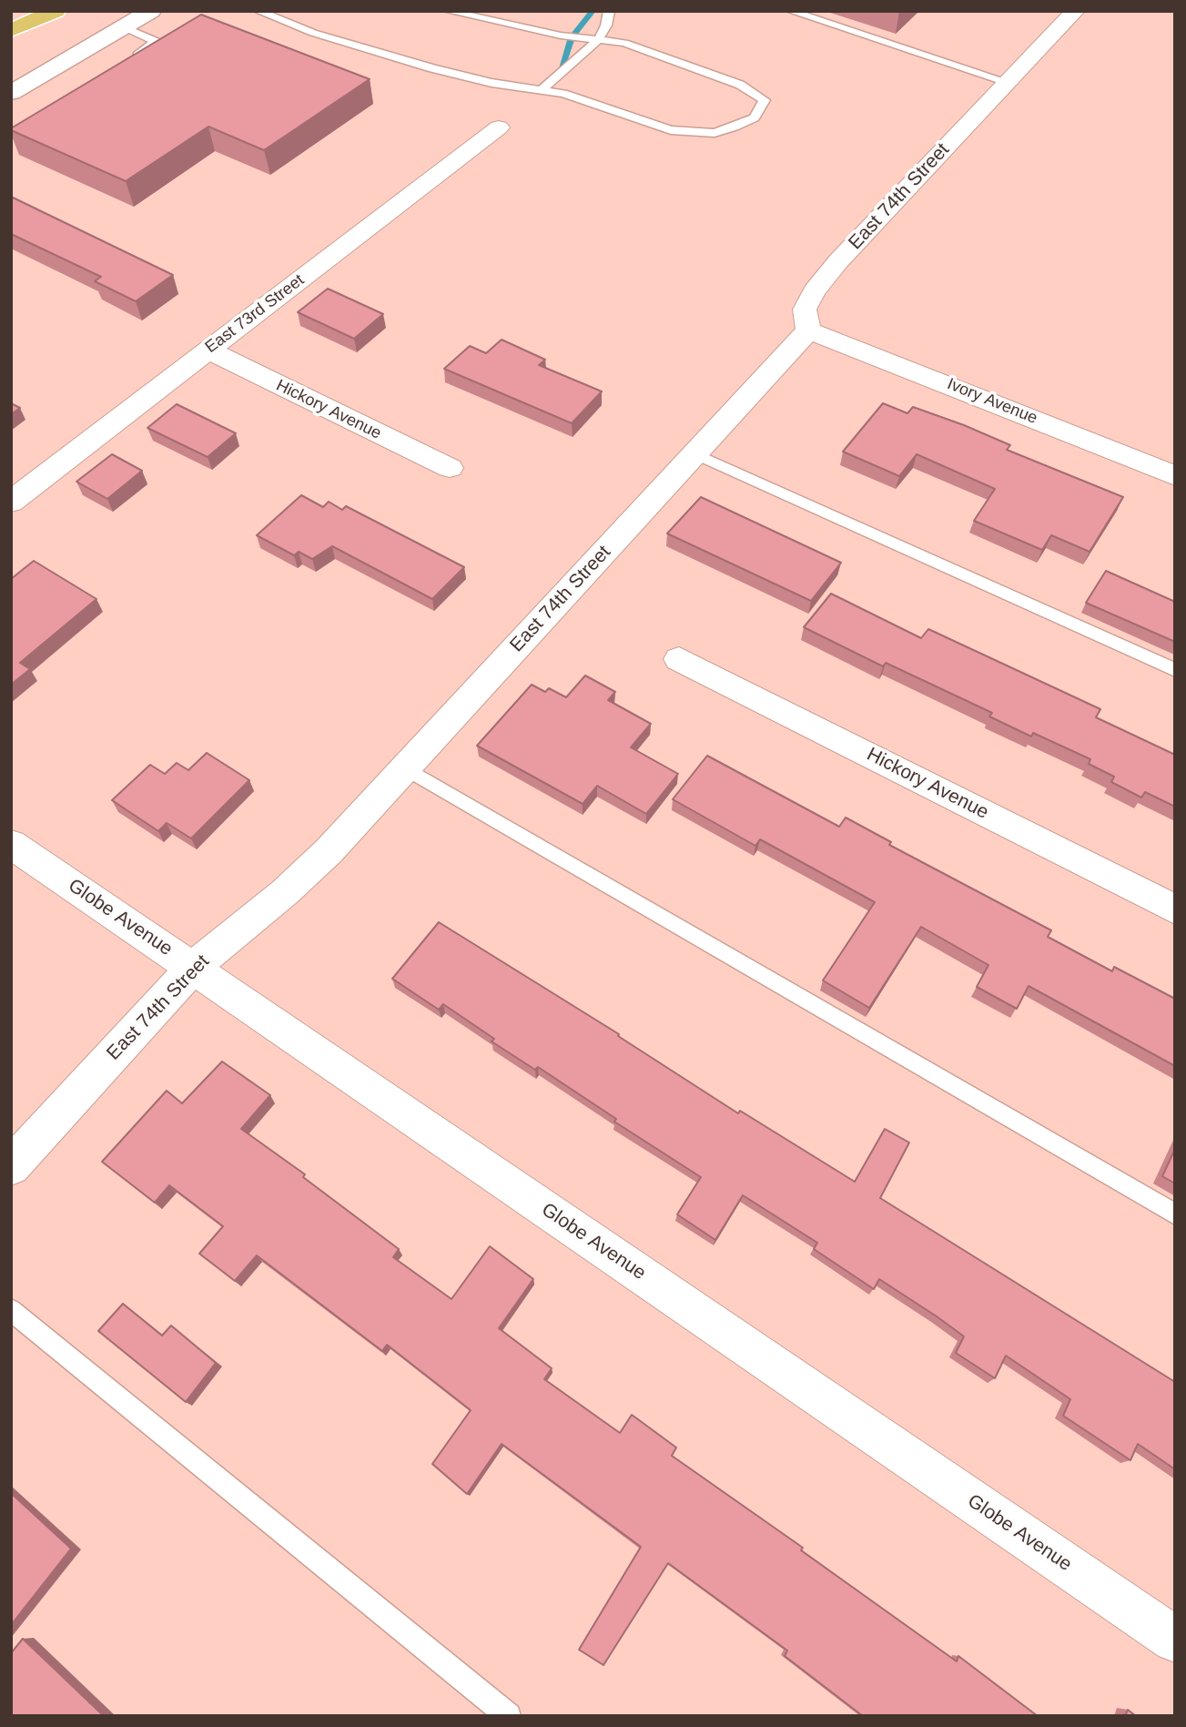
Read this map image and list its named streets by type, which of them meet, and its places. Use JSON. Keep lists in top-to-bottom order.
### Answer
{
  "streets": {
    "street": [
      "East 74th Street",
      "East 73rd Street",
      "Ivory Avenue",
      "Hickory Avenue",
      "Globe Avenue"
    ]
  },
  "crossings": [
    ["East 74th Street", "Ivory Avenue"],
    ["East 74th Street", "Globe Avenue"],
    ["East 73rd Street", "Hickory Avenue"]
  ]
}
